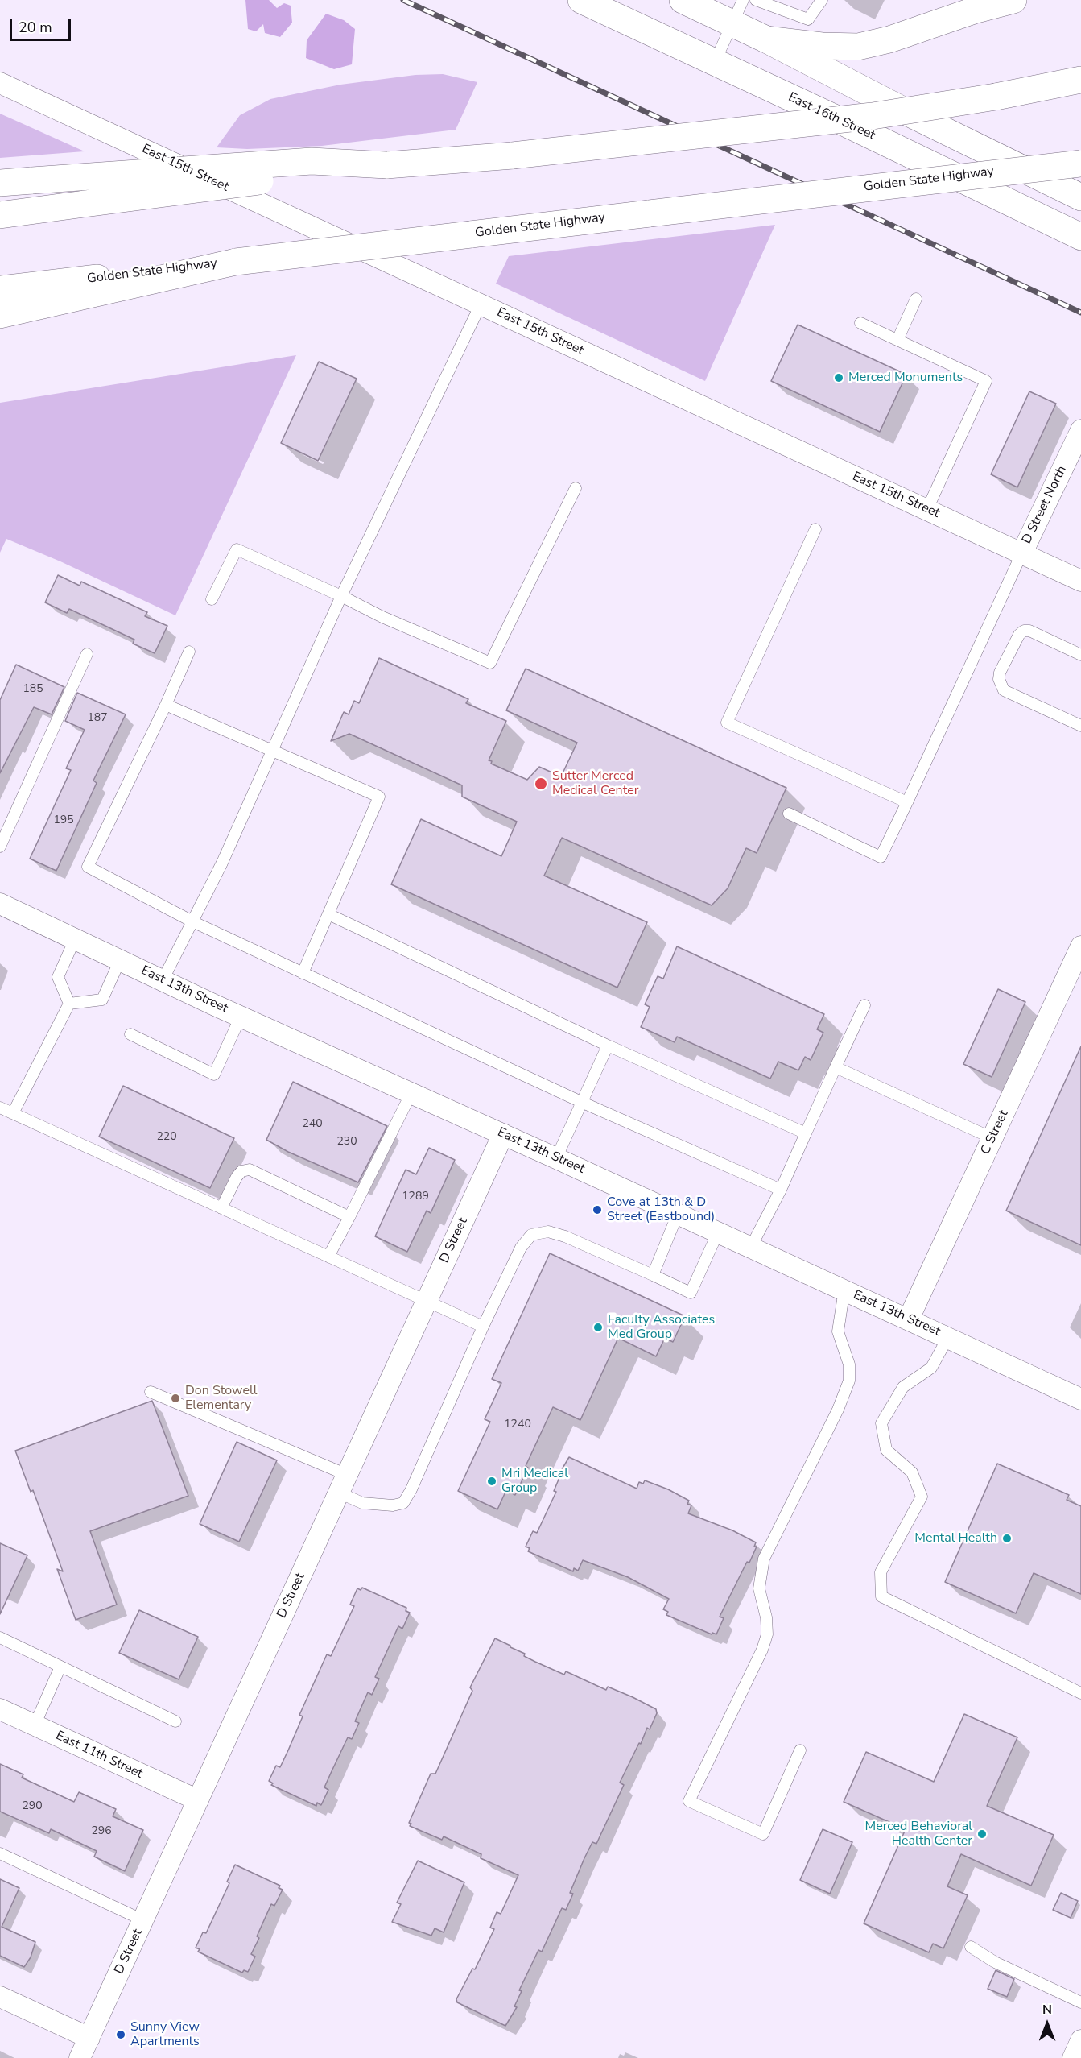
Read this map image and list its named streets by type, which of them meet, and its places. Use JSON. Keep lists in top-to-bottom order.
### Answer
{
  "streets": {
    "main road": ["East 16th Street", "Golden State Highway"],
    "street": [
      "East 15th Street",
      "D Street North",
      "East 13th Street",
      "C Street",
      "D Street",
      "East 11th Street"
    ]
  },
  "crossings": [
    ["East 15th Street", "D Street North"],
    ["East 13th Street", "C Street"],
    ["East 13th Street", "D Street"],
    ["D Street", "East 11th Street"]
  ],
  "places": [
    "Merced Monuments",
    "Sutter Merced Medical Center",
    "Cove at 13th & D Street (Eastbound)",
    "Faculty Associates Med Group",
    "Don Stowell Elementary",
    "Mri Medical Group",
    "Mental Health",
    "Merced Behavioral Health Center",
    "Sunny View Apartments"
  ],
  "house_numbers": [
    "185",
    "187",
    "195",
    "240",
    "220",
    "230",
    "1289",
    "1240",
    "290",
    "296"
  ],
  "scale_bar": "20 m",
  "north": "top"
}
